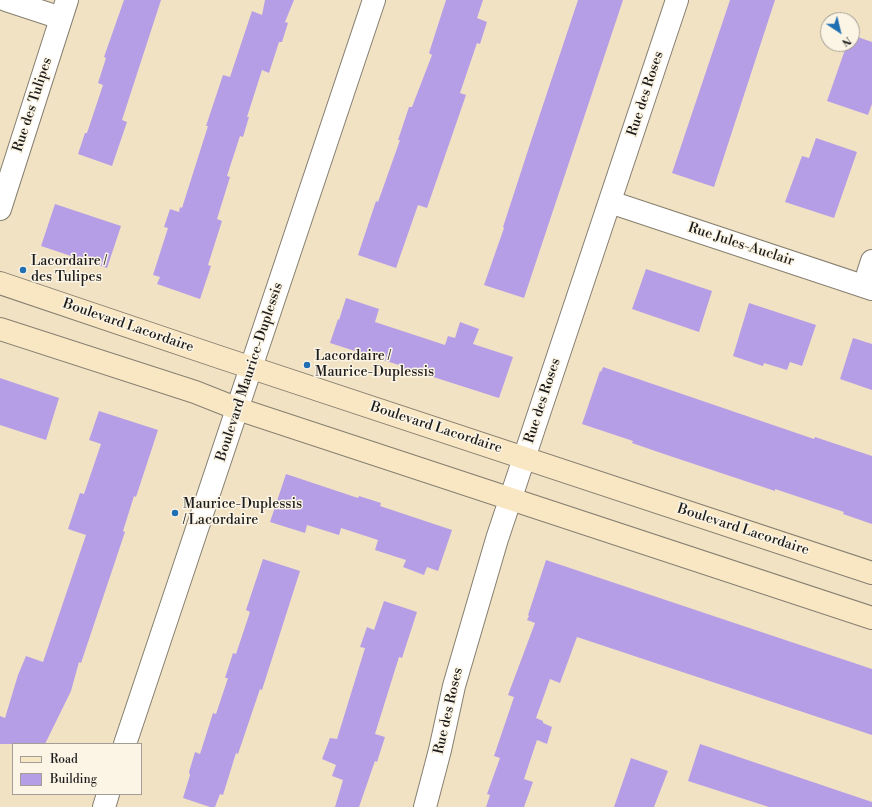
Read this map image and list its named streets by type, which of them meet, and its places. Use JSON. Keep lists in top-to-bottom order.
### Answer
{
  "streets": {
    "main road": ["Boulevard Lacordaire"],
    "street": [
      "Rue des Roses",
      "Rue des Tulipes",
      "Rue Jules-Auclair",
      "Boulevard Maurice-Duplessis"
    ]
  },
  "crossings": [
    ["Rue des Roses", "Rue Jules-Auclair"],
    ["Rue des Roses", "Boulevard Lacordaire"],
    ["Boulevard Lacordaire", "Boulevard Maurice-Duplessis"]
  ],
  "places": ["Lacordaire / des Tulipes", "Lacordaire / Maurice-Duplessis", "Maurice-Duplessis / Lacordaire"],
  "legend": ["Road", "Building"],
  "north": "bottom right"
}
